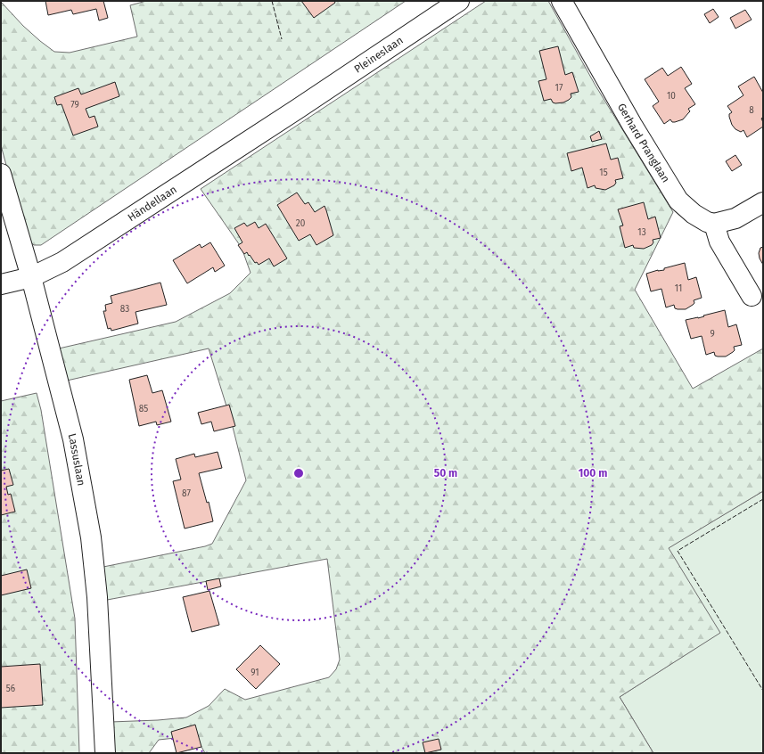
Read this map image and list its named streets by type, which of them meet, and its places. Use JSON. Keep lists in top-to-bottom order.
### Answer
{
  "streets": {
    "street": [
      "Pleineslaan",
      "Gerhard Pranglaan",
      "Händellaan",
      "Lassuslaan"
    ]
  },
  "crossings": [
    ["Pleineslaan", "Händellaan"],
    ["Händellaan", "Lassuslaan"]
  ],
  "house_numbers": [
    "17",
    "10",
    "79",
    "8",
    "15",
    "20",
    "13",
    "11",
    "83",
    "9",
    "85",
    "87",
    "91",
    "56"
  ],
  "rings": ["50 m", "100 m"]
}
